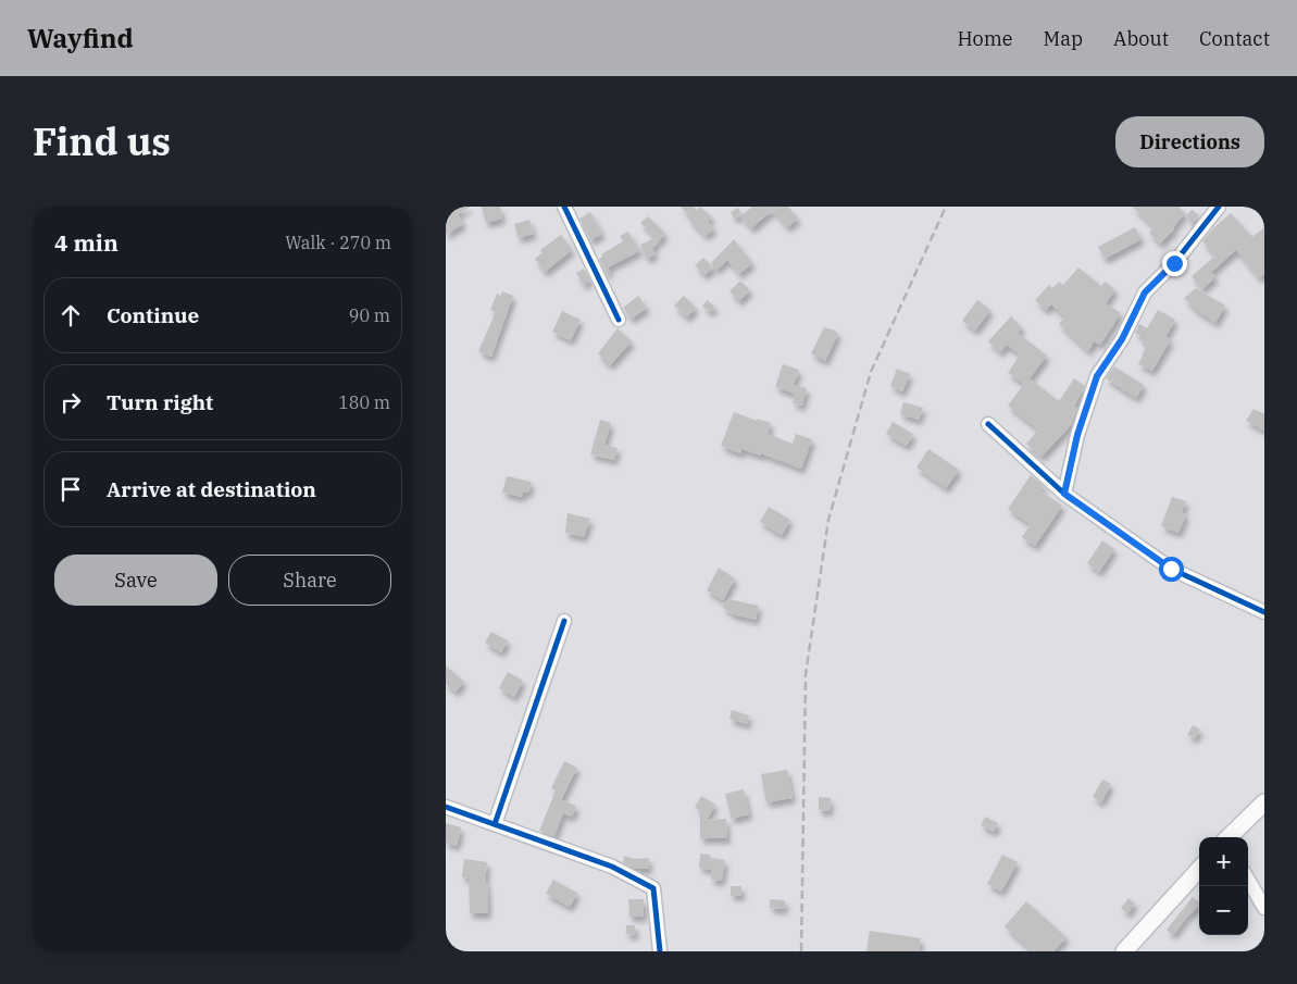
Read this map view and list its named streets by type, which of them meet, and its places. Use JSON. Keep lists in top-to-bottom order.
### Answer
{
  "page": {
    "header": "Wayfind",
    "nav": [
      "Home",
      "Map",
      "About",
      "Contact"
    ],
    "title": "Find us",
    "buttons": [
      "Directions",
      ["Save", "Share"]
    ],
    "heading": ["4 min", "Walk · 270 m"],
    "list": [
      ["Continue", "90 m"],
      ["Turn right", "180 m"],
      "Arrive at destination"
    ],
    "map_buttons": ["+", "−"]
  }
}
